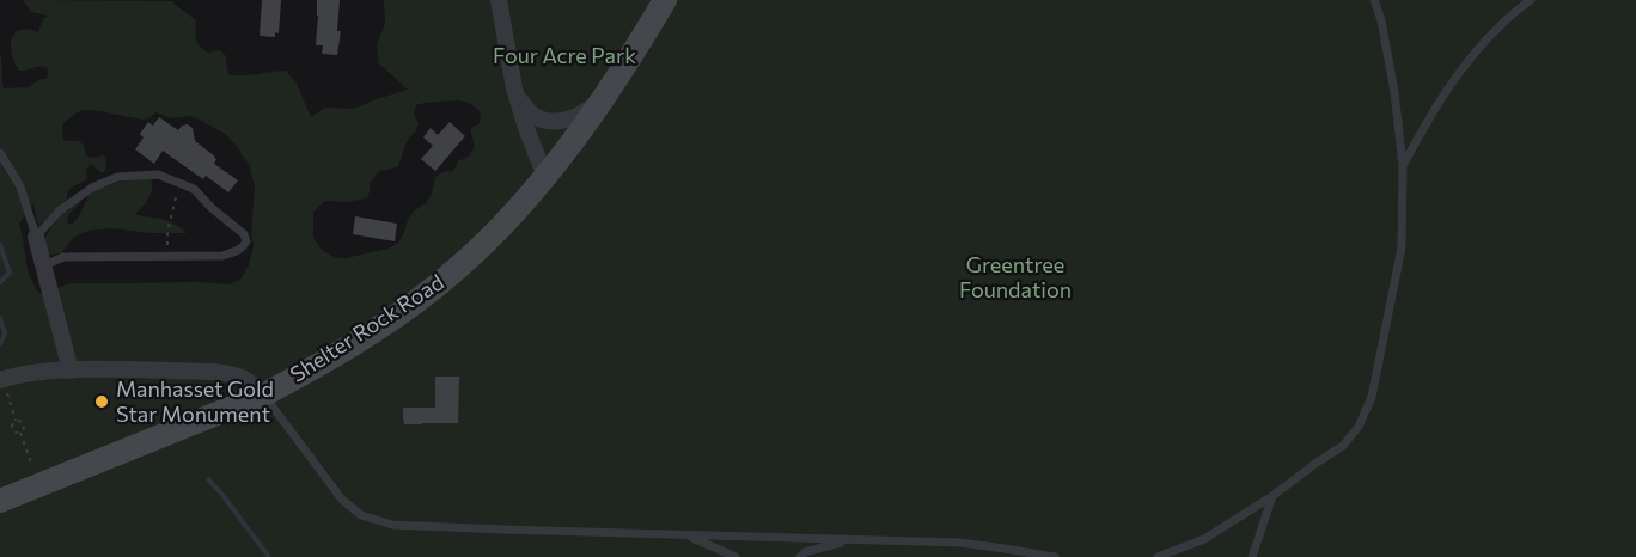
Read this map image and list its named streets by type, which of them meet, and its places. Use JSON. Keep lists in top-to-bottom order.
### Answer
{
  "streets": {
    "main road": ["Shelter Rock Road"]
  },
  "parks": ["Four Acre Park", "Greentree Foundation"],
  "places": ["Manhasset Gold Star Monument"]
}
